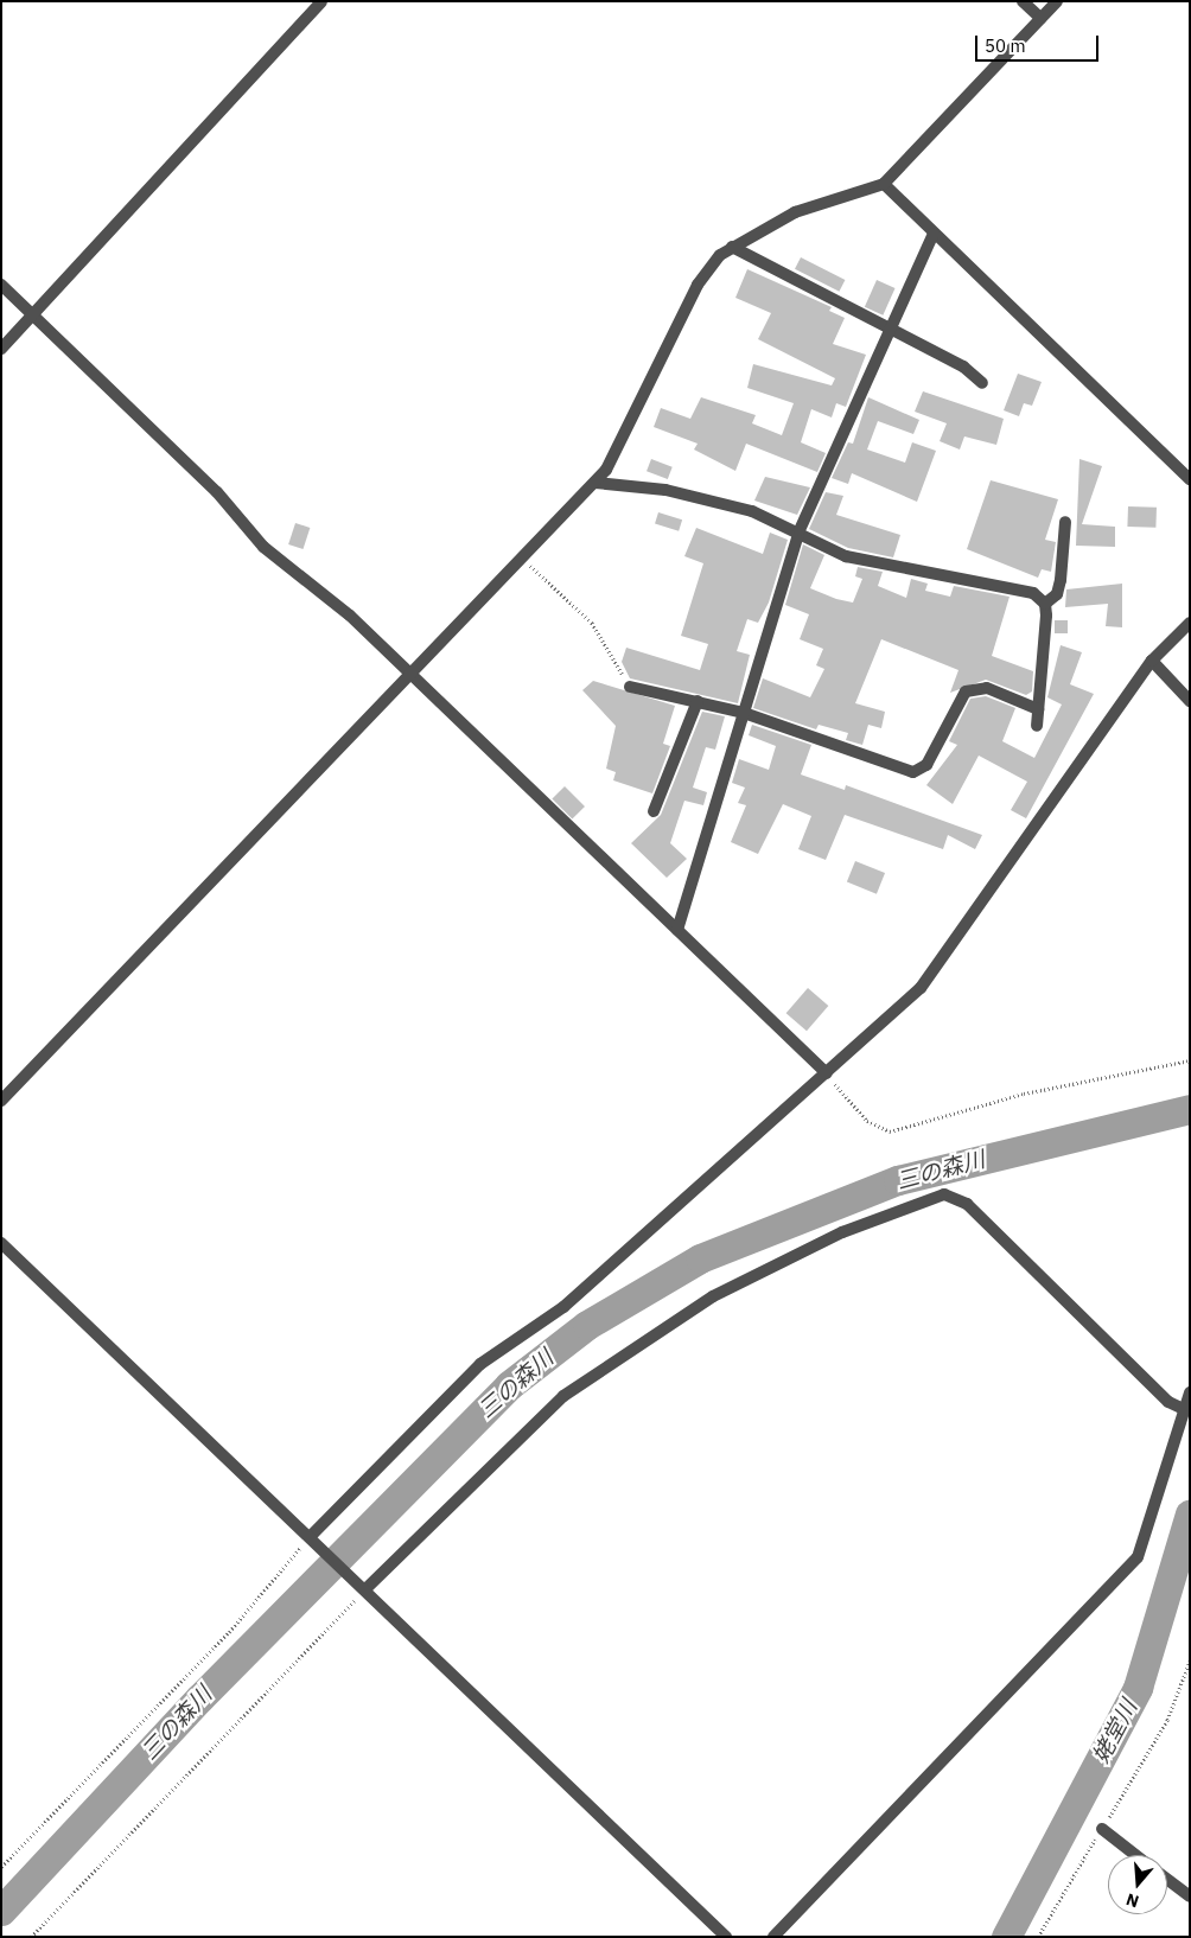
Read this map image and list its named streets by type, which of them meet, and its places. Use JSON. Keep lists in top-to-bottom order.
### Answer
{
  "water": ["三の森川", "姥堂川"],
  "scale_bar": "50 m",
  "north": "bottom"
}
